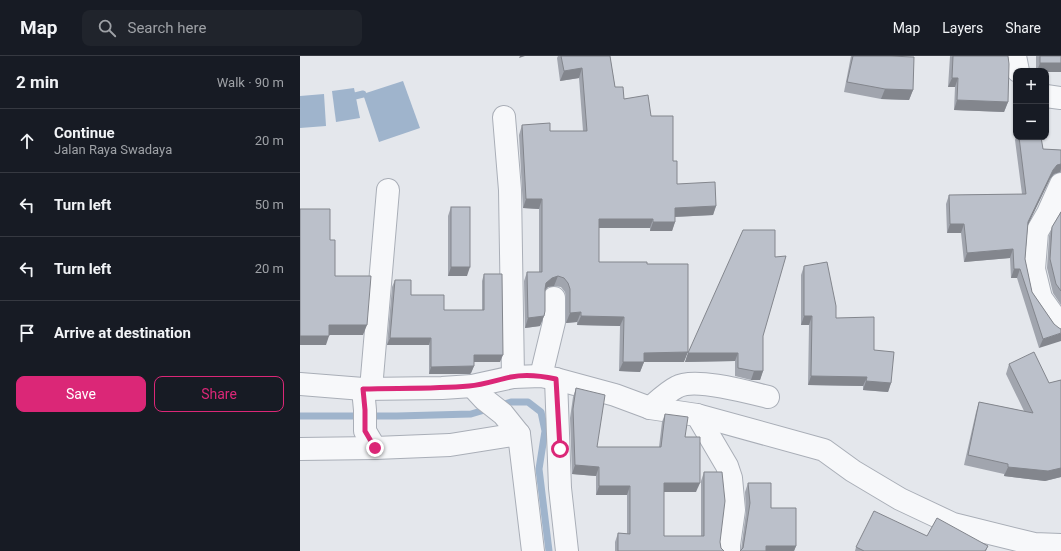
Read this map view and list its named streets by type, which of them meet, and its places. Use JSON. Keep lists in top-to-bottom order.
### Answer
{
  "page": {
    "header": "Map",
    "search": "Search here",
    "nav": ["Map", "Layers", "Share"],
    "heading": ["2 min", "Walk · 90 m"],
    "map_buttons": ["+", "−"],
    "list": [
      ["Continue", "Jalan Raya Swadaya", "20 m"],
      ["Turn left", "50 m"],
      ["Turn left", "20 m"],
      "Arrive at destination"
    ],
    "buttons": ["Save", "Share"]
  }
}
